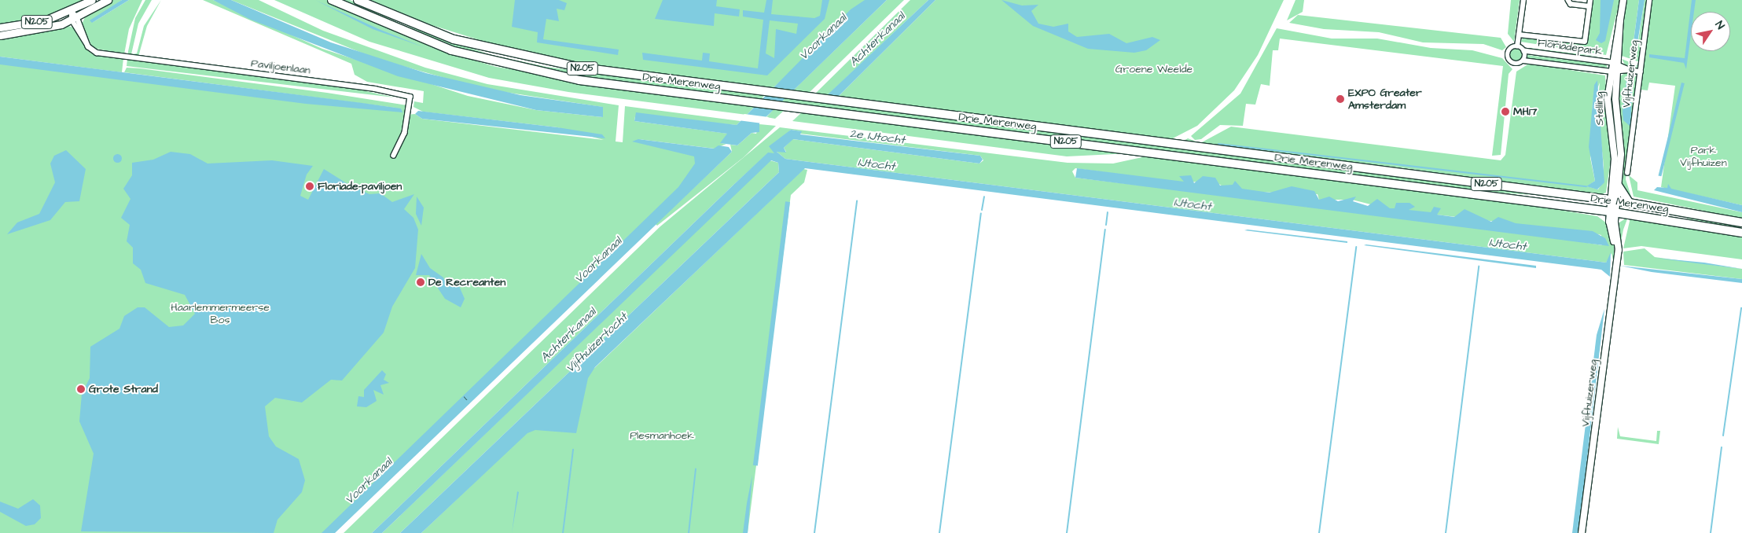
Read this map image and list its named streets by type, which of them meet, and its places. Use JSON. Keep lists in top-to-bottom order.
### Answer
{
  "streets": {
    "highway": ["N205", "Drie Merenweg"],
    "street": [
      "Floriadepark",
      "Paviljoenlaan",
      "Vijfhuizerweg",
      "Stelling"
    ]
  },
  "crossings": [
    ["N205", "Paviljoenlaan"],
    ["Floriadepark", "Vijfhuizerweg"],
    ["Floriadepark", "Stelling"],
    ["Vijfhuizerweg", "Drie Merenweg"],
    ["Vijfhuizerweg", "Stelling"],
    ["Drie Merenweg", "Stelling"]
  ],
  "water": [
    "Voorkanaal",
    "Achterkanaal",
    "2e IJtocht",
    "IJtocht",
    "Vijfhuizertocht"
  ],
  "parks": [
    "Groene Weelde",
    "Park Vijfhuizen",
    "Haarlemmermeerse Bos",
    "Plesmanhoek"
  ],
  "places": [
    "EXPO Greater Amsterdam",
    "MH17",
    "Floriade-paviljoen",
    "De Recreanten",
    "Grote Strand"
  ],
  "north": "top right"
}
